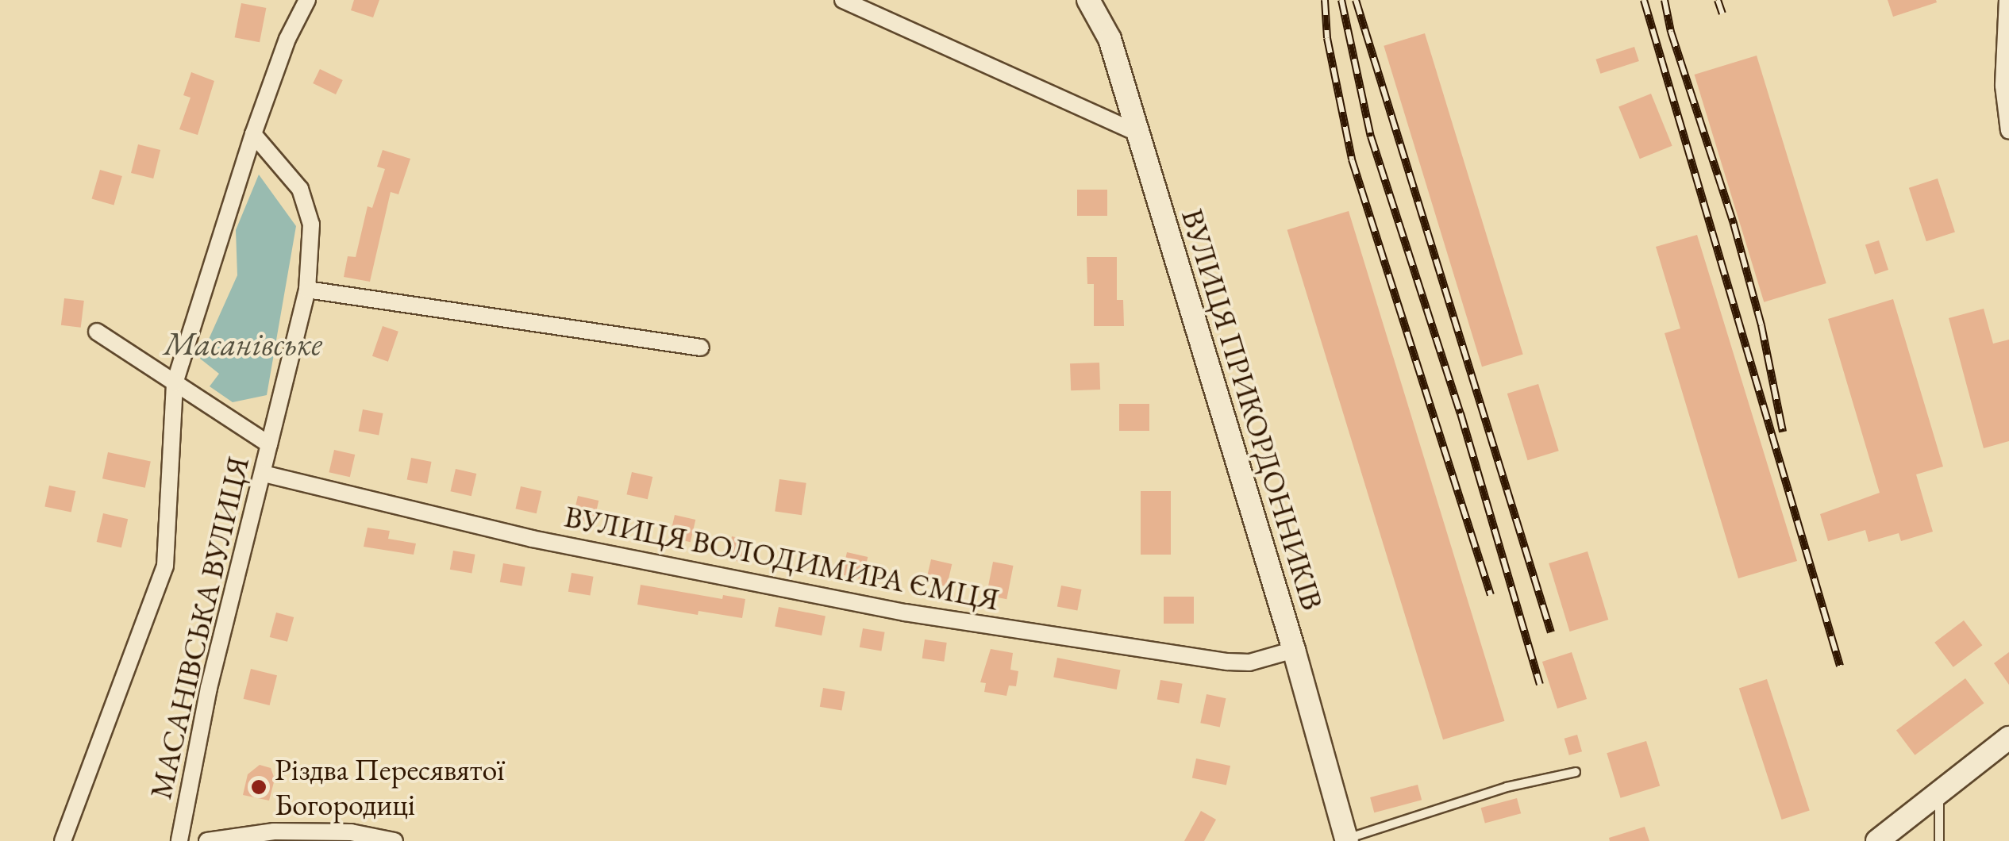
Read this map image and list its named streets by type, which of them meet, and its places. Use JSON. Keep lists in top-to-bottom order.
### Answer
{
  "streets": {
    "street": ["ВУЛИЦЯ ПРИКОРДОННИКІВ", "ВУЛИЦЯ ВОЛОДИМИРА ЄМЦЯ", "МАСАНІВСЬКА ВУЛИЦЯ"]
  },
  "crossings": [
    ["ВУЛИЦЯ ПРИКОРДОННИКІВ", "ВУЛИЦЯ ВОЛОДИМИРА ЄМЦЯ"],
    ["ВУЛИЦЯ ВОЛОДИМИРА ЄМЦЯ", "МАСАНІВСЬКА ВУЛИЦЯ"]
  ],
  "water": ["Масанівське"],
  "places": ["Різдва Пересявятої Богородиці"]
}
